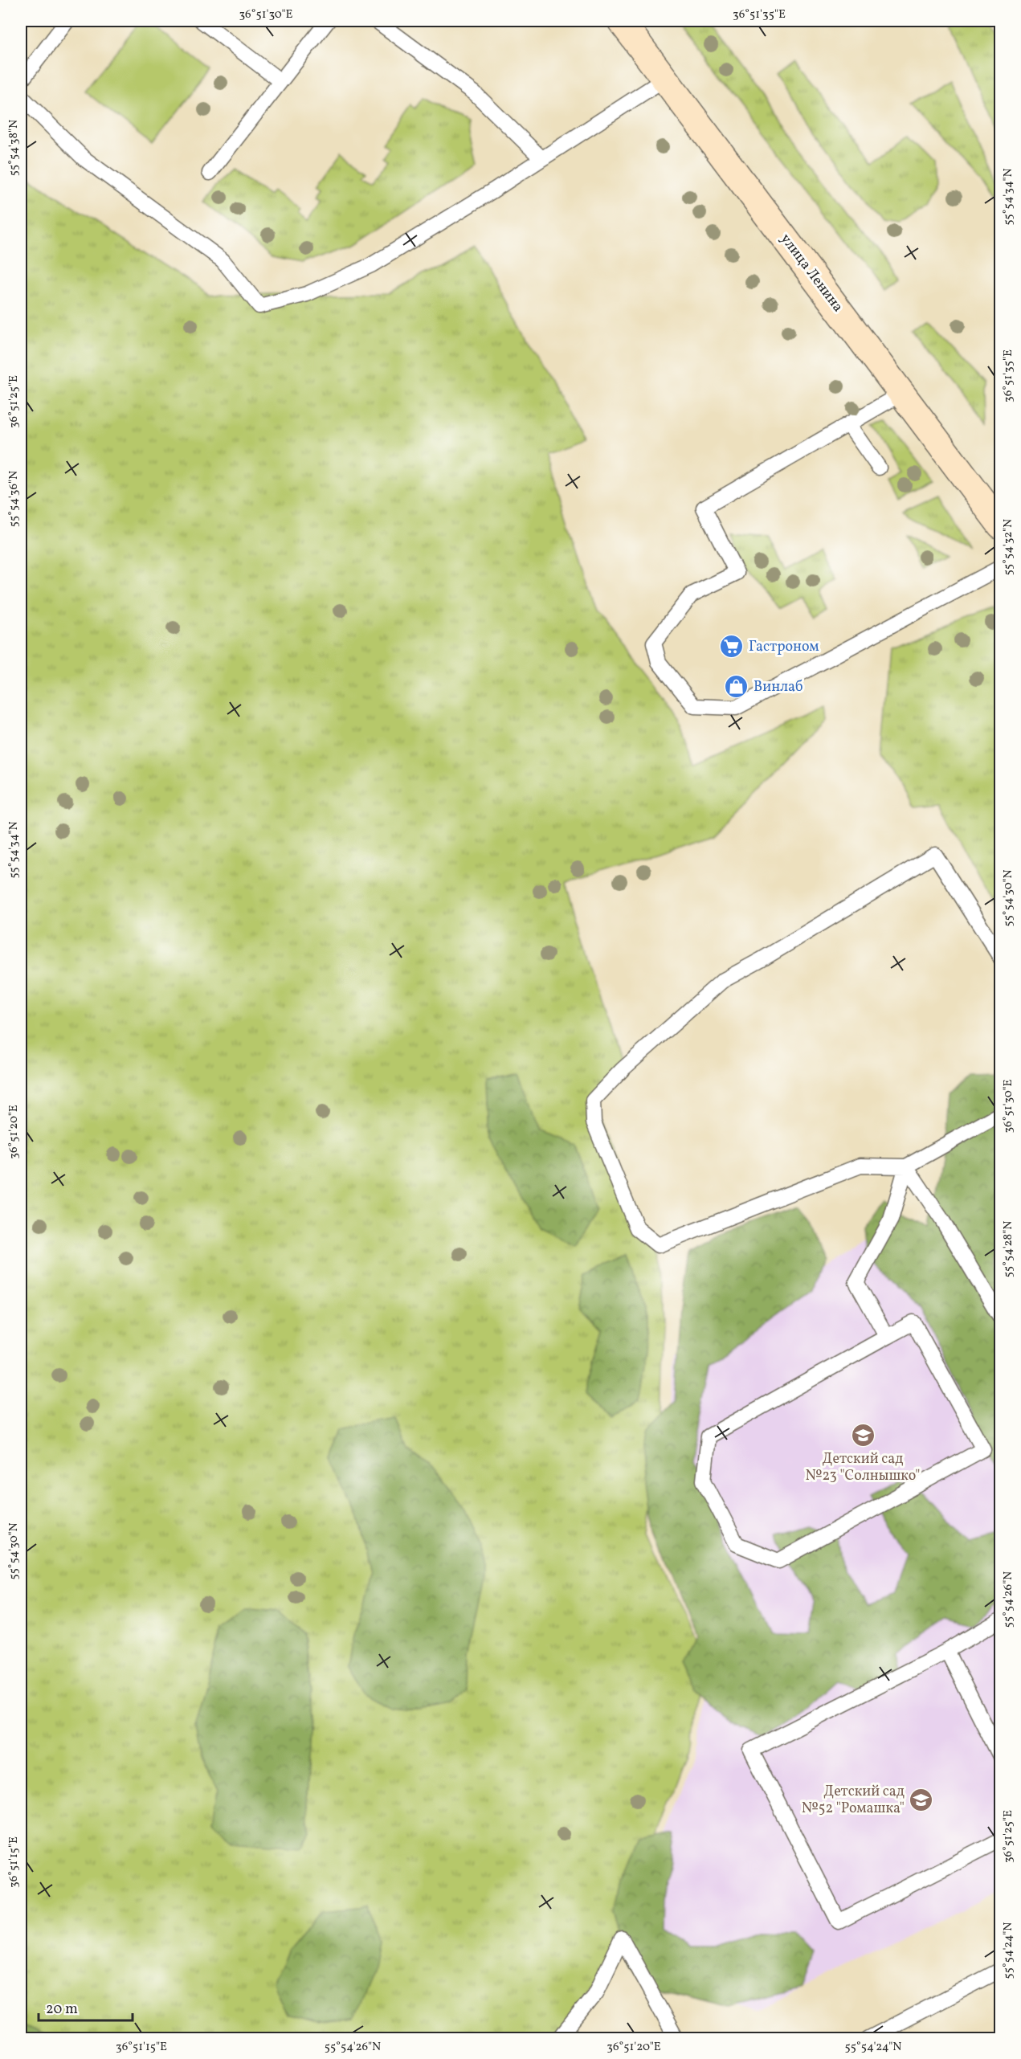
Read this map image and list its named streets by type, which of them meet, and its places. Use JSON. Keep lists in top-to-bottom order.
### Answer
{
  "streets": {
    "main road": ["улица Ленина"]
  },
  "places": {
    "supermarket": ["Гастроном"],
    "shop": ["Винлаб"],
    "school or university": ["Детский сад №23 \"Солнышко\"", "Детский сад №52 \"Ромашка\""]
  },
  "scale_bar": "20 m",
  "coordinates": [
    "36°51'30\"E",
    "36°51'35\"E",
    "55°54'38\"N",
    "55°54'34\"N",
    "36°51'25\"E",
    "55°54'36\"N",
    "55°54'32\"N",
    "55°54'30\"N",
    "36°51'20\"E",
    "55°54'28\"N",
    "55°54'26\"N",
    "36°51'15\"E",
    "55°54'24\"N"
  ]
}
